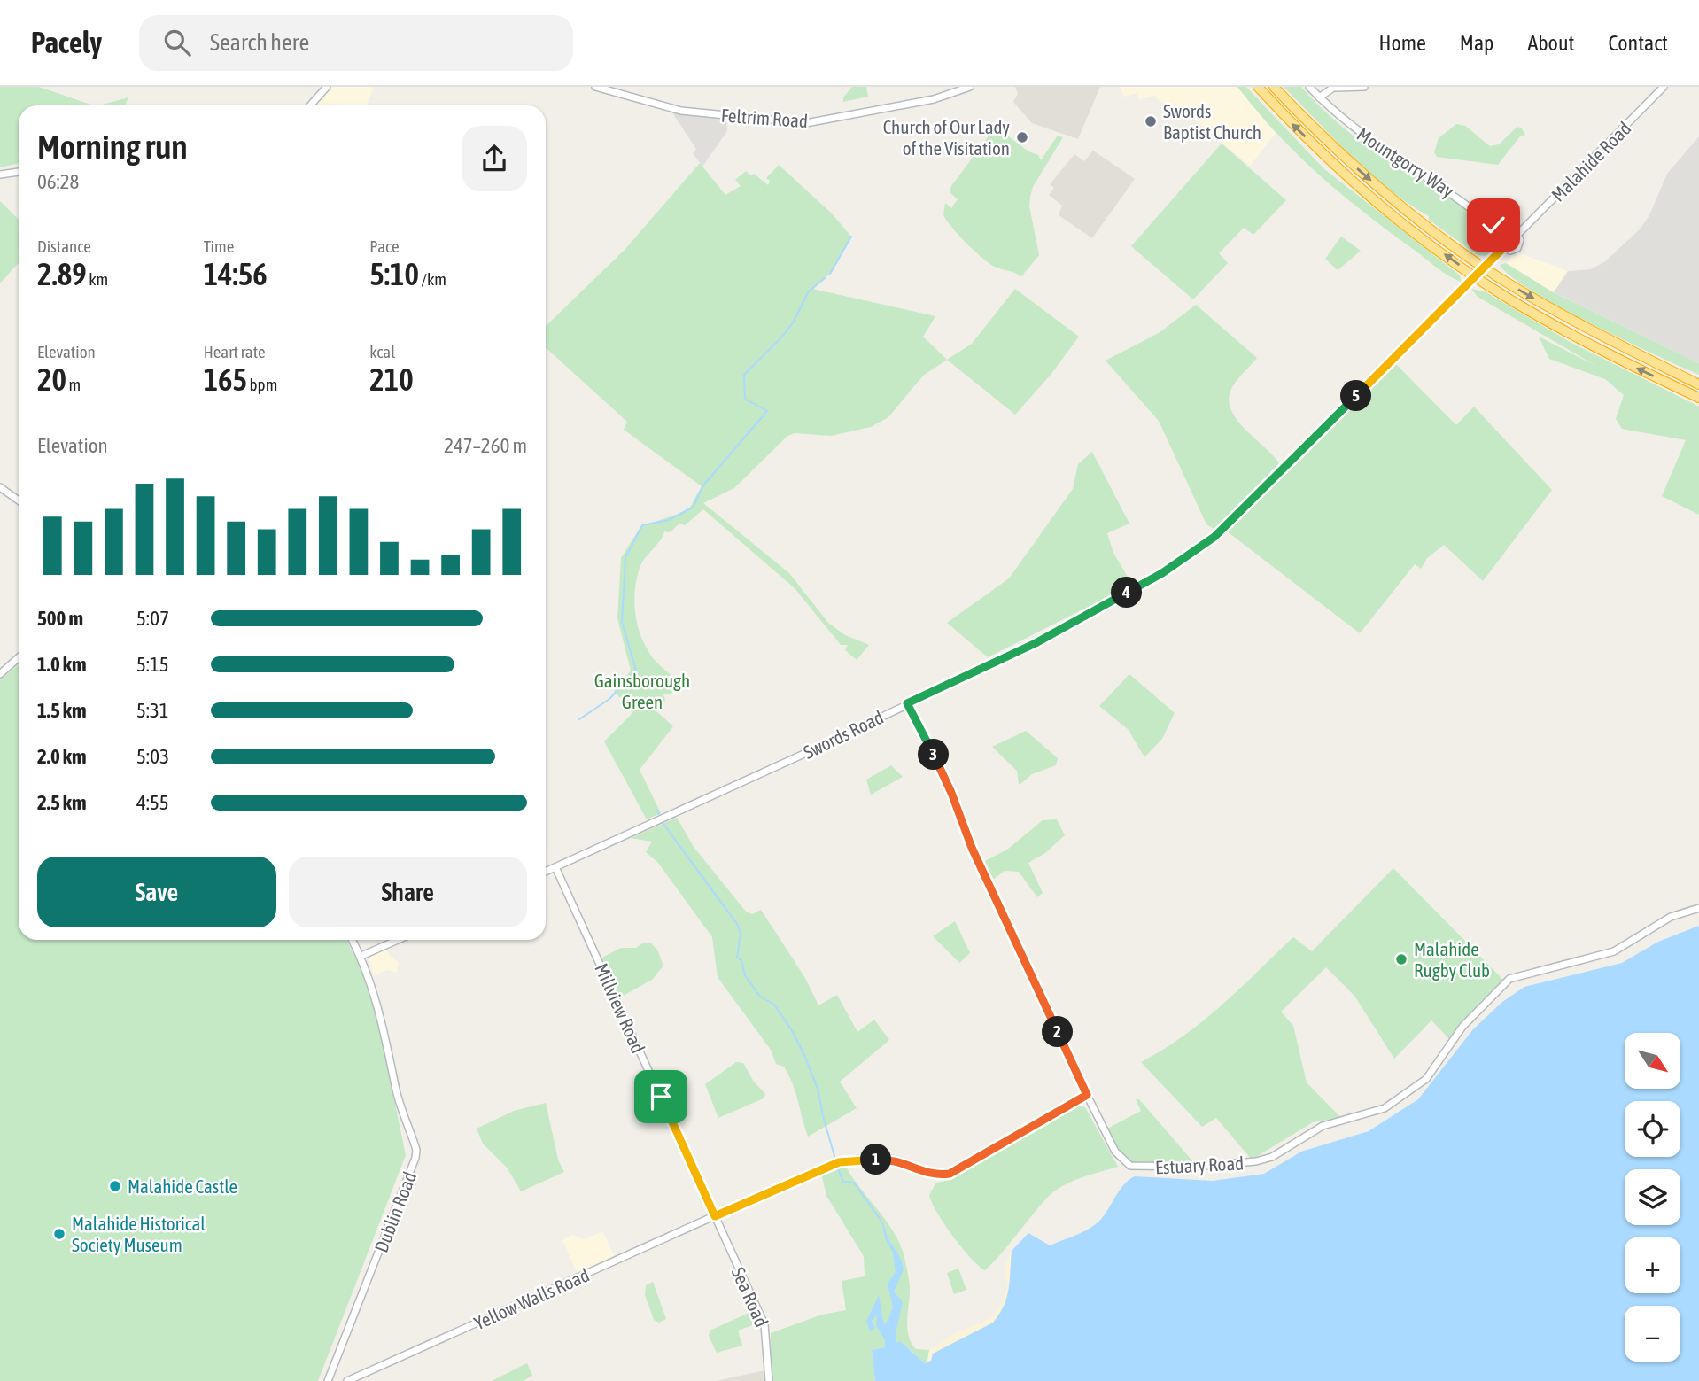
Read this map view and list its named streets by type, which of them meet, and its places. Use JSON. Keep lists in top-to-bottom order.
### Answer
{
  "streets": {
    "street": [
      "Feltrim Road",
      "Malahide Road",
      "Mountgorry Way",
      "Swords Road",
      "Millview Road",
      "Estuary Road",
      "Dublin Road",
      "Sea Road",
      "Yellow Walls Road"
    ]
  },
  "crossings": [
    ["Malahide Road", "Mountgorry Way"],
    ["Malahide Road", "Swords Road"],
    ["Mountgorry Way", "Swords Road"],
    ["Swords Road", "Millview Road"],
    ["Swords Road", "Estuary Road"],
    ["Millview Road", "Sea Road"],
    ["Millview Road", "Yellow Walls Road"],
    ["Estuary Road", "Yellow Walls Road"],
    ["Sea Road", "Yellow Walls Road"]
  ],
  "parks": ["Gainsborough Green"],
  "places": [
    "Swords Baptist Church",
    "Church of Our Lady of the Visitation",
    "Malahide Rugby Club",
    "Malahide Castle",
    "Malahide Historical Society Museum"
  ],
  "north": "bottom right",
  "page": {
    "header": "Pacely",
    "search": "Search here",
    "nav": [
      "Home",
      "Map",
      "About",
      "Contact"
    ],
    "heading": ["Morning run", "06:28"],
    "stats": [
      ["Distance", "2.89 km"],
      ["Time", "14:56"],
      ["Pace", "5:10 /km"],
      ["Elevation", "20 m"],
      ["Heart rate", "165 bpm"],
      ["kcal", "210"]
    ],
    "pins": [
      "5",
      "4",
      "3",
      "2",
      "1"
    ],
    "chart": ["Elevation", "247–260 m"],
    "list": [
      {
        "name": "500 m",
        "note": "5:07"
      },
      {
        "name": "1.0 km",
        "note": "5:15"
      },
      {
        "name": "1.5 km",
        "note": "5:31"
      },
      {
        "name": "2.0 km",
        "note": "5:03"
      },
      {
        "name": "2.5 km",
        "note": "4:55"
      }
    ],
    "buttons": ["Save", "Share"],
    "map_buttons": ["+", "−"]
  }
}
